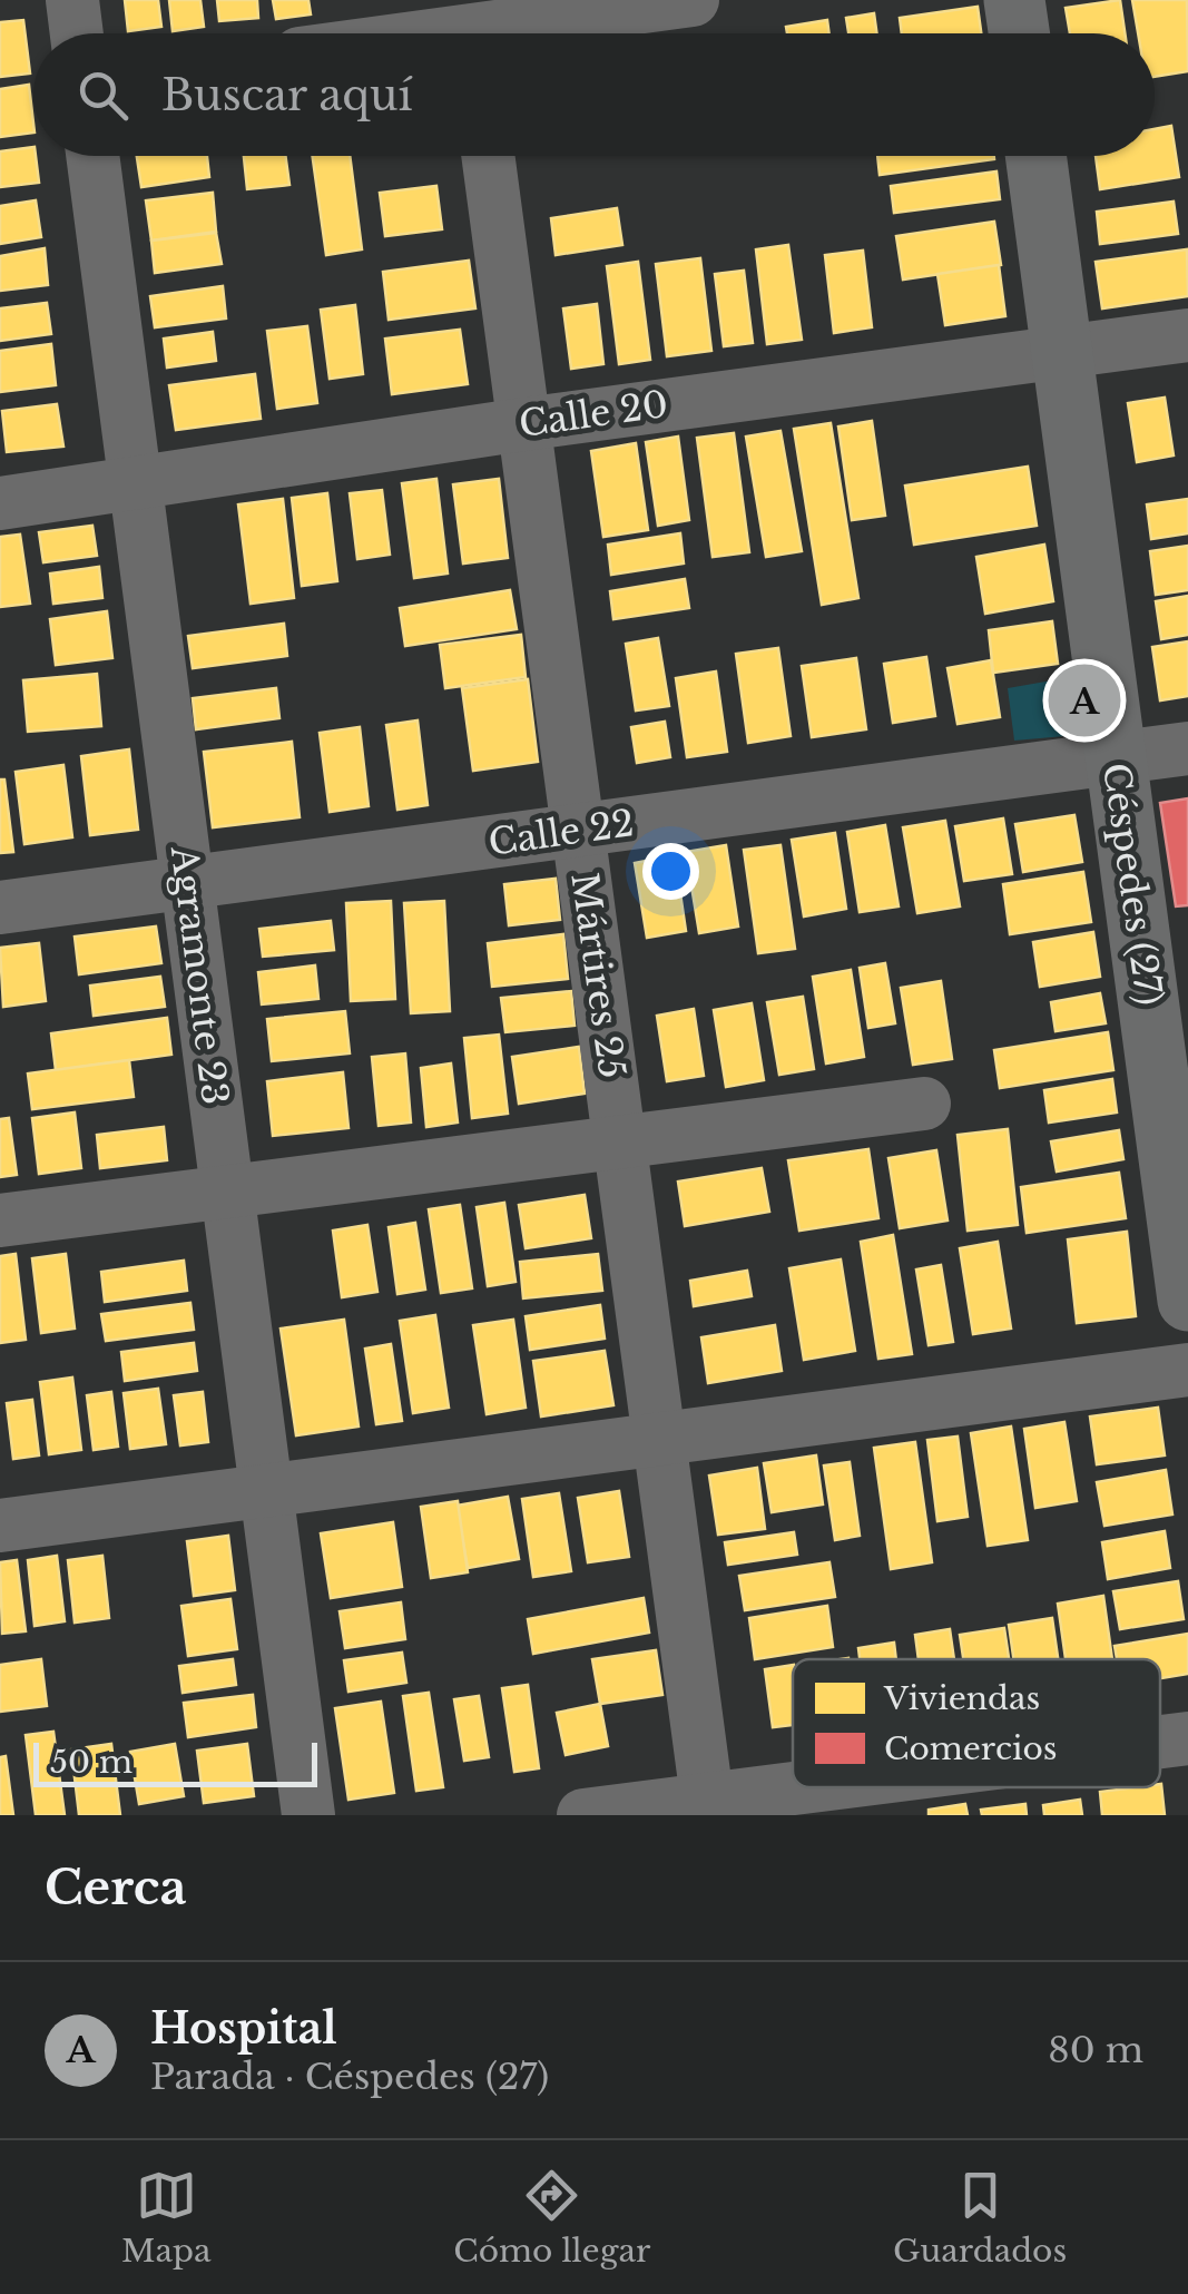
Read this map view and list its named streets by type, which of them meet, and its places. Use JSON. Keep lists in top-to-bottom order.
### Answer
{
  "streets": {
    "main road": ["Céspedes (27)"],
    "street": [
      "Calle 20",
      "Calle 22",
      "Agramonte 23",
      "Mártires 25"
    ]
  },
  "crossings": [
    ["Calle 20", "Céspedes (27)"],
    ["Calle 20", "Agramonte 23"],
    ["Calle 20", "Mártires 25"],
    ["Calle 22", "Céspedes (27)"],
    ["Calle 22", "Agramonte 23"],
    ["Calle 22", "Mártires 25"]
  ],
  "legend": ["Viviendas", "Comercios"],
  "scale_bar": "50 m",
  "page": {
    "search": "Buscar aquí",
    "pins": "A",
    "scale": "50 m",
    "heading": "Cerca",
    "list": [
      {
        "mark": "A",
        "name": "Hospital",
        "note": "Parada · Céspedes (27)",
        "value": "80 m"
      }
    ],
    "nav": ["Mapa", "Cómo llegar", "Guardados"]
  }
}
